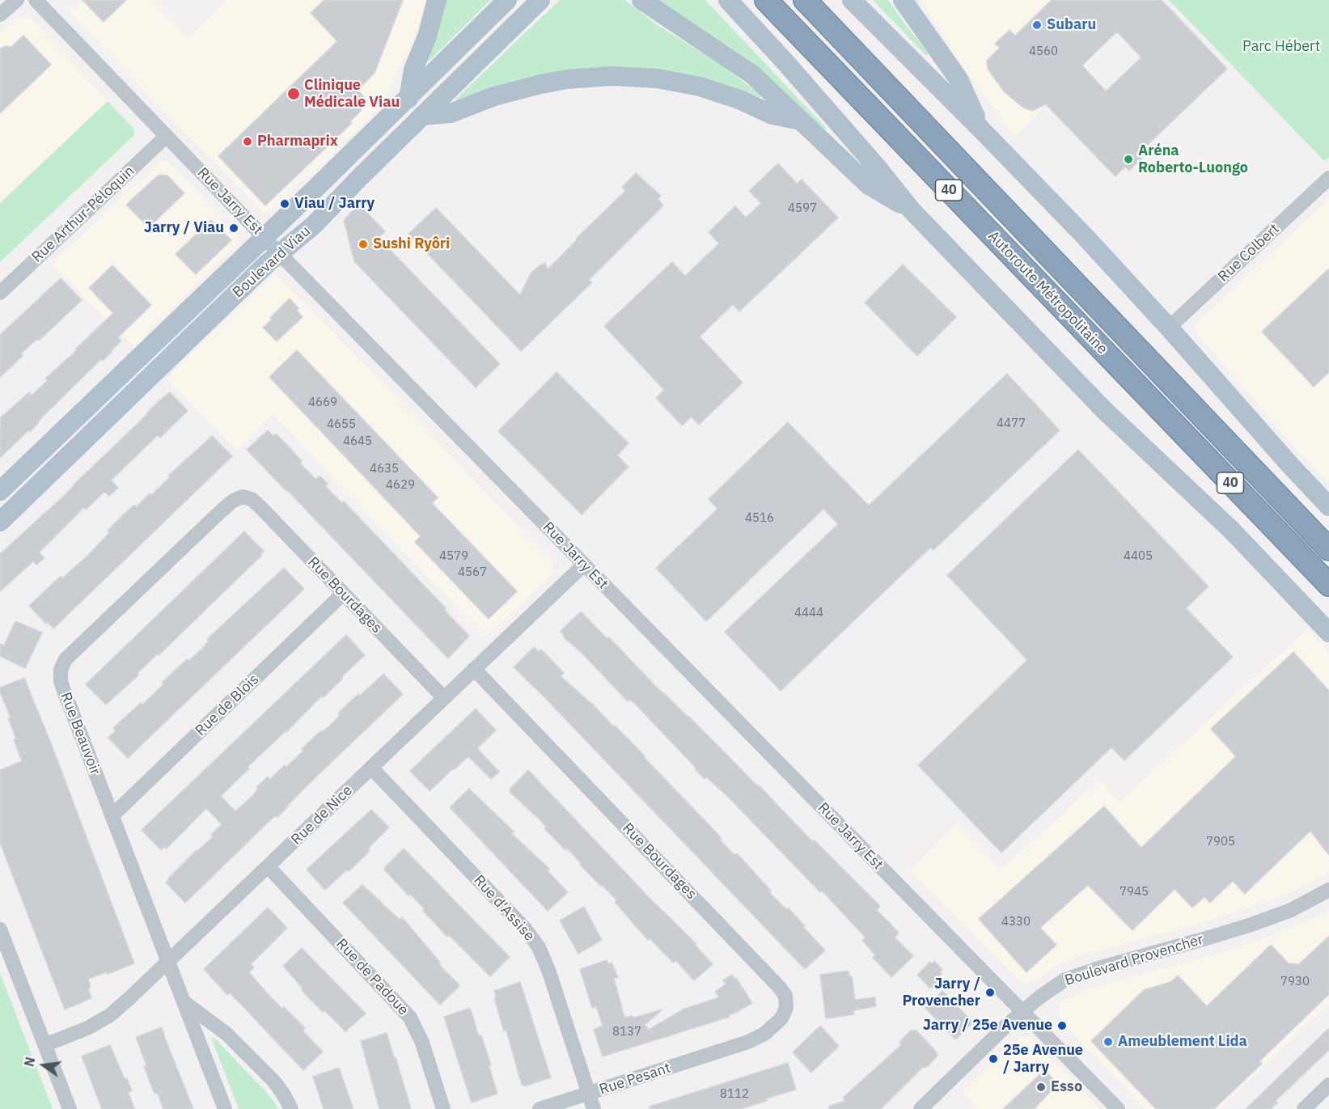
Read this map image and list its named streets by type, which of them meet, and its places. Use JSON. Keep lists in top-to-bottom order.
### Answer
{
  "streets": {
    "highway": ["40", "Autoroute Métropolitaine"],
    "main road": ["Boulevard Viau"],
    "street": [
      "Rue Jarry Est",
      "Rue Arthur-Péloquin",
      "Rue Colbert",
      "Rue Bourdages",
      "Rue de Blois",
      "Rue Beauvoir",
      "Rue de Nice",
      "Rue d'Assise",
      "Boulevard Provencher",
      "Rue de Padoue",
      "Rue Pesant"
    ]
  },
  "crossings": [
    ["Rue Jarry Est", "Rue Arthur-Péloquin"],
    ["Rue Jarry Est", "Boulevard Viau"],
    ["Rue Jarry Est", "Rue de Nice"],
    ["Rue Jarry Est", "Boulevard Provencher"],
    ["Rue Bourdages", "Rue de Blois"],
    ["Rue Bourdages", "Rue Beauvoir"],
    ["Rue Bourdages", "Rue de Nice"],
    ["Rue Bourdages", "Rue Pesant"],
    ["Rue de Blois", "Rue Beauvoir"],
    ["Rue Beauvoir", "Rue de Nice"],
    ["Rue de Nice", "Rue d'Assise"],
    ["Rue de Nice", "Rue de Padoue"],
    ["Rue d'Assise", "Rue Pesant"]
  ],
  "parks": ["Parc Hébert"],
  "places": [
    "Subaru",
    "Clinique Médicale Viau",
    "Pharmaprix",
    "Aréna Roberto-Luongo",
    "Viau / Jarry",
    "Jarry / Viau",
    "Sushi Ryôri",
    "Jarry / Provencher",
    "Jarry / 25e Avenue",
    "Ameublement Lida",
    "25e Avenue / Jarry",
    "Esso"
  ],
  "house_numbers": [
    "4560",
    "4597",
    "4669",
    "4477",
    "4655",
    "4645",
    "4635",
    "4629",
    "4516",
    "4579",
    "4405",
    "4567",
    "4444",
    "7905",
    "7945",
    "4330",
    "7930",
    "8137",
    "8112"
  ],
  "north": "left"
}
